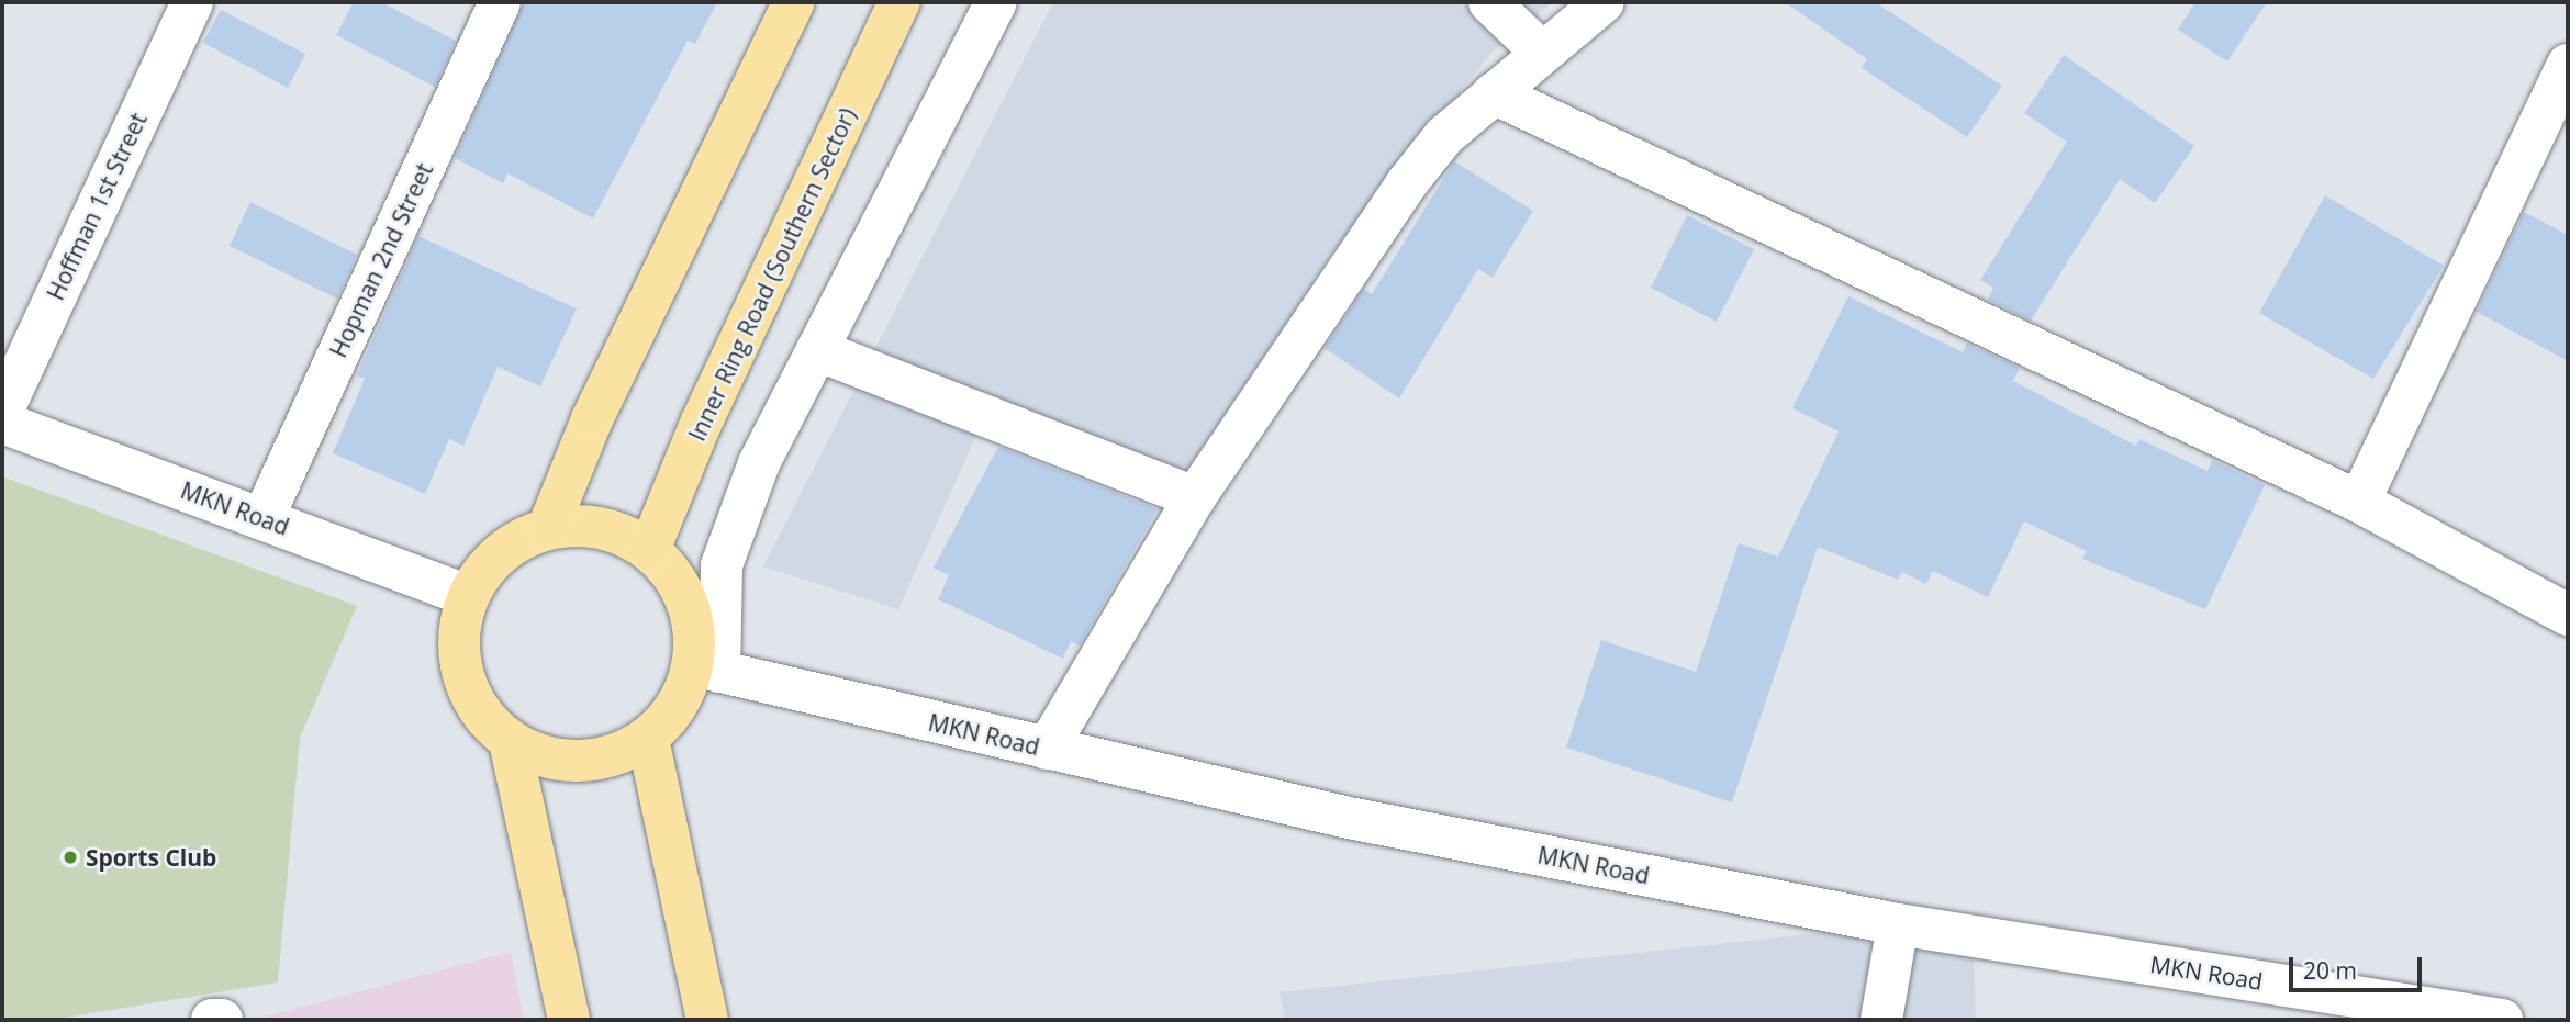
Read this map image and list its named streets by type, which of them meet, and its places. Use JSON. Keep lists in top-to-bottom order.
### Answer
{
  "streets": {
    "main road": ["Inner Ring Road (Southern Sector)"],
    "street": ["Hoffman 1st Street", "Hopman 2nd Street", "MKN Road"]
  },
  "crossings": [
    ["Hopman 2nd Street", "MKN Road"],
    ["Inner Ring Road (Southern Sector)", "MKN Road"]
  ],
  "places": ["Sports Club"],
  "scale_bar": "20 m"
}
